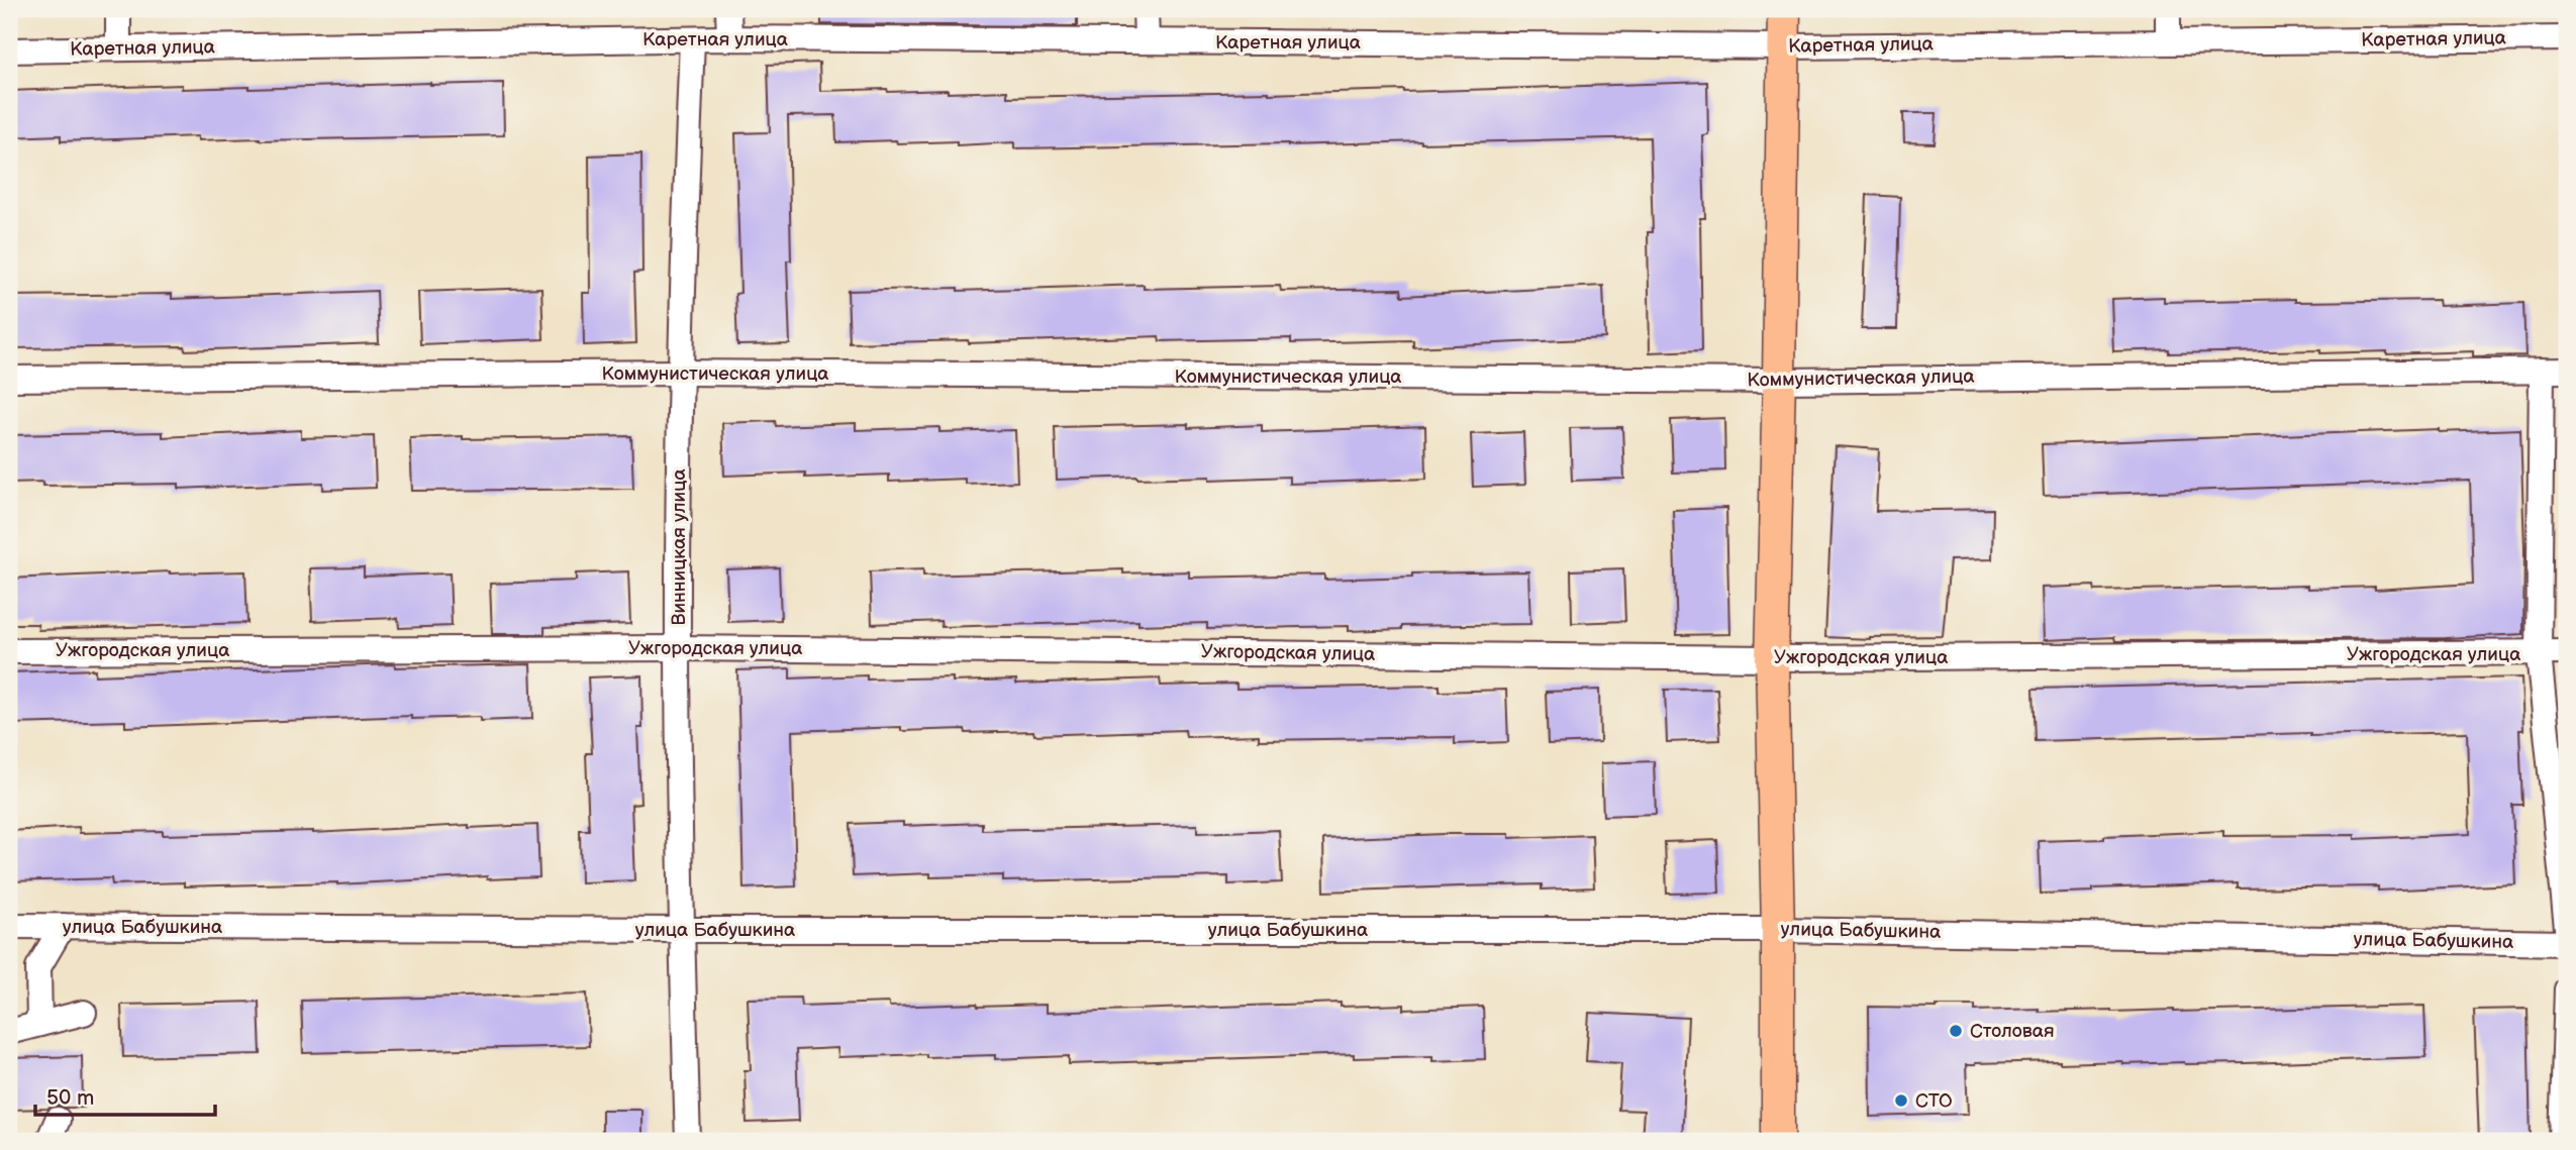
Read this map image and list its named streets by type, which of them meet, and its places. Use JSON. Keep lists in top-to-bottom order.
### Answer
{
  "streets": {
    "street": [
      "Каретная улица",
      "Коммунистическая улица",
      "Винницкая улица",
      "Ужгородская улица",
      "улица Бабушкина"
    ]
  },
  "crossings": [
    ["Каретная улица", "Винницкая улица"],
    ["Коммунистическая улица", "Винницкая улица"],
    ["Винницкая улица", "Ужгородская улица"],
    ["Винницкая улица", "улица Бабушкина"]
  ],
  "places": ["Столовая", "СТО"],
  "scale_bar": "50 m"
}
